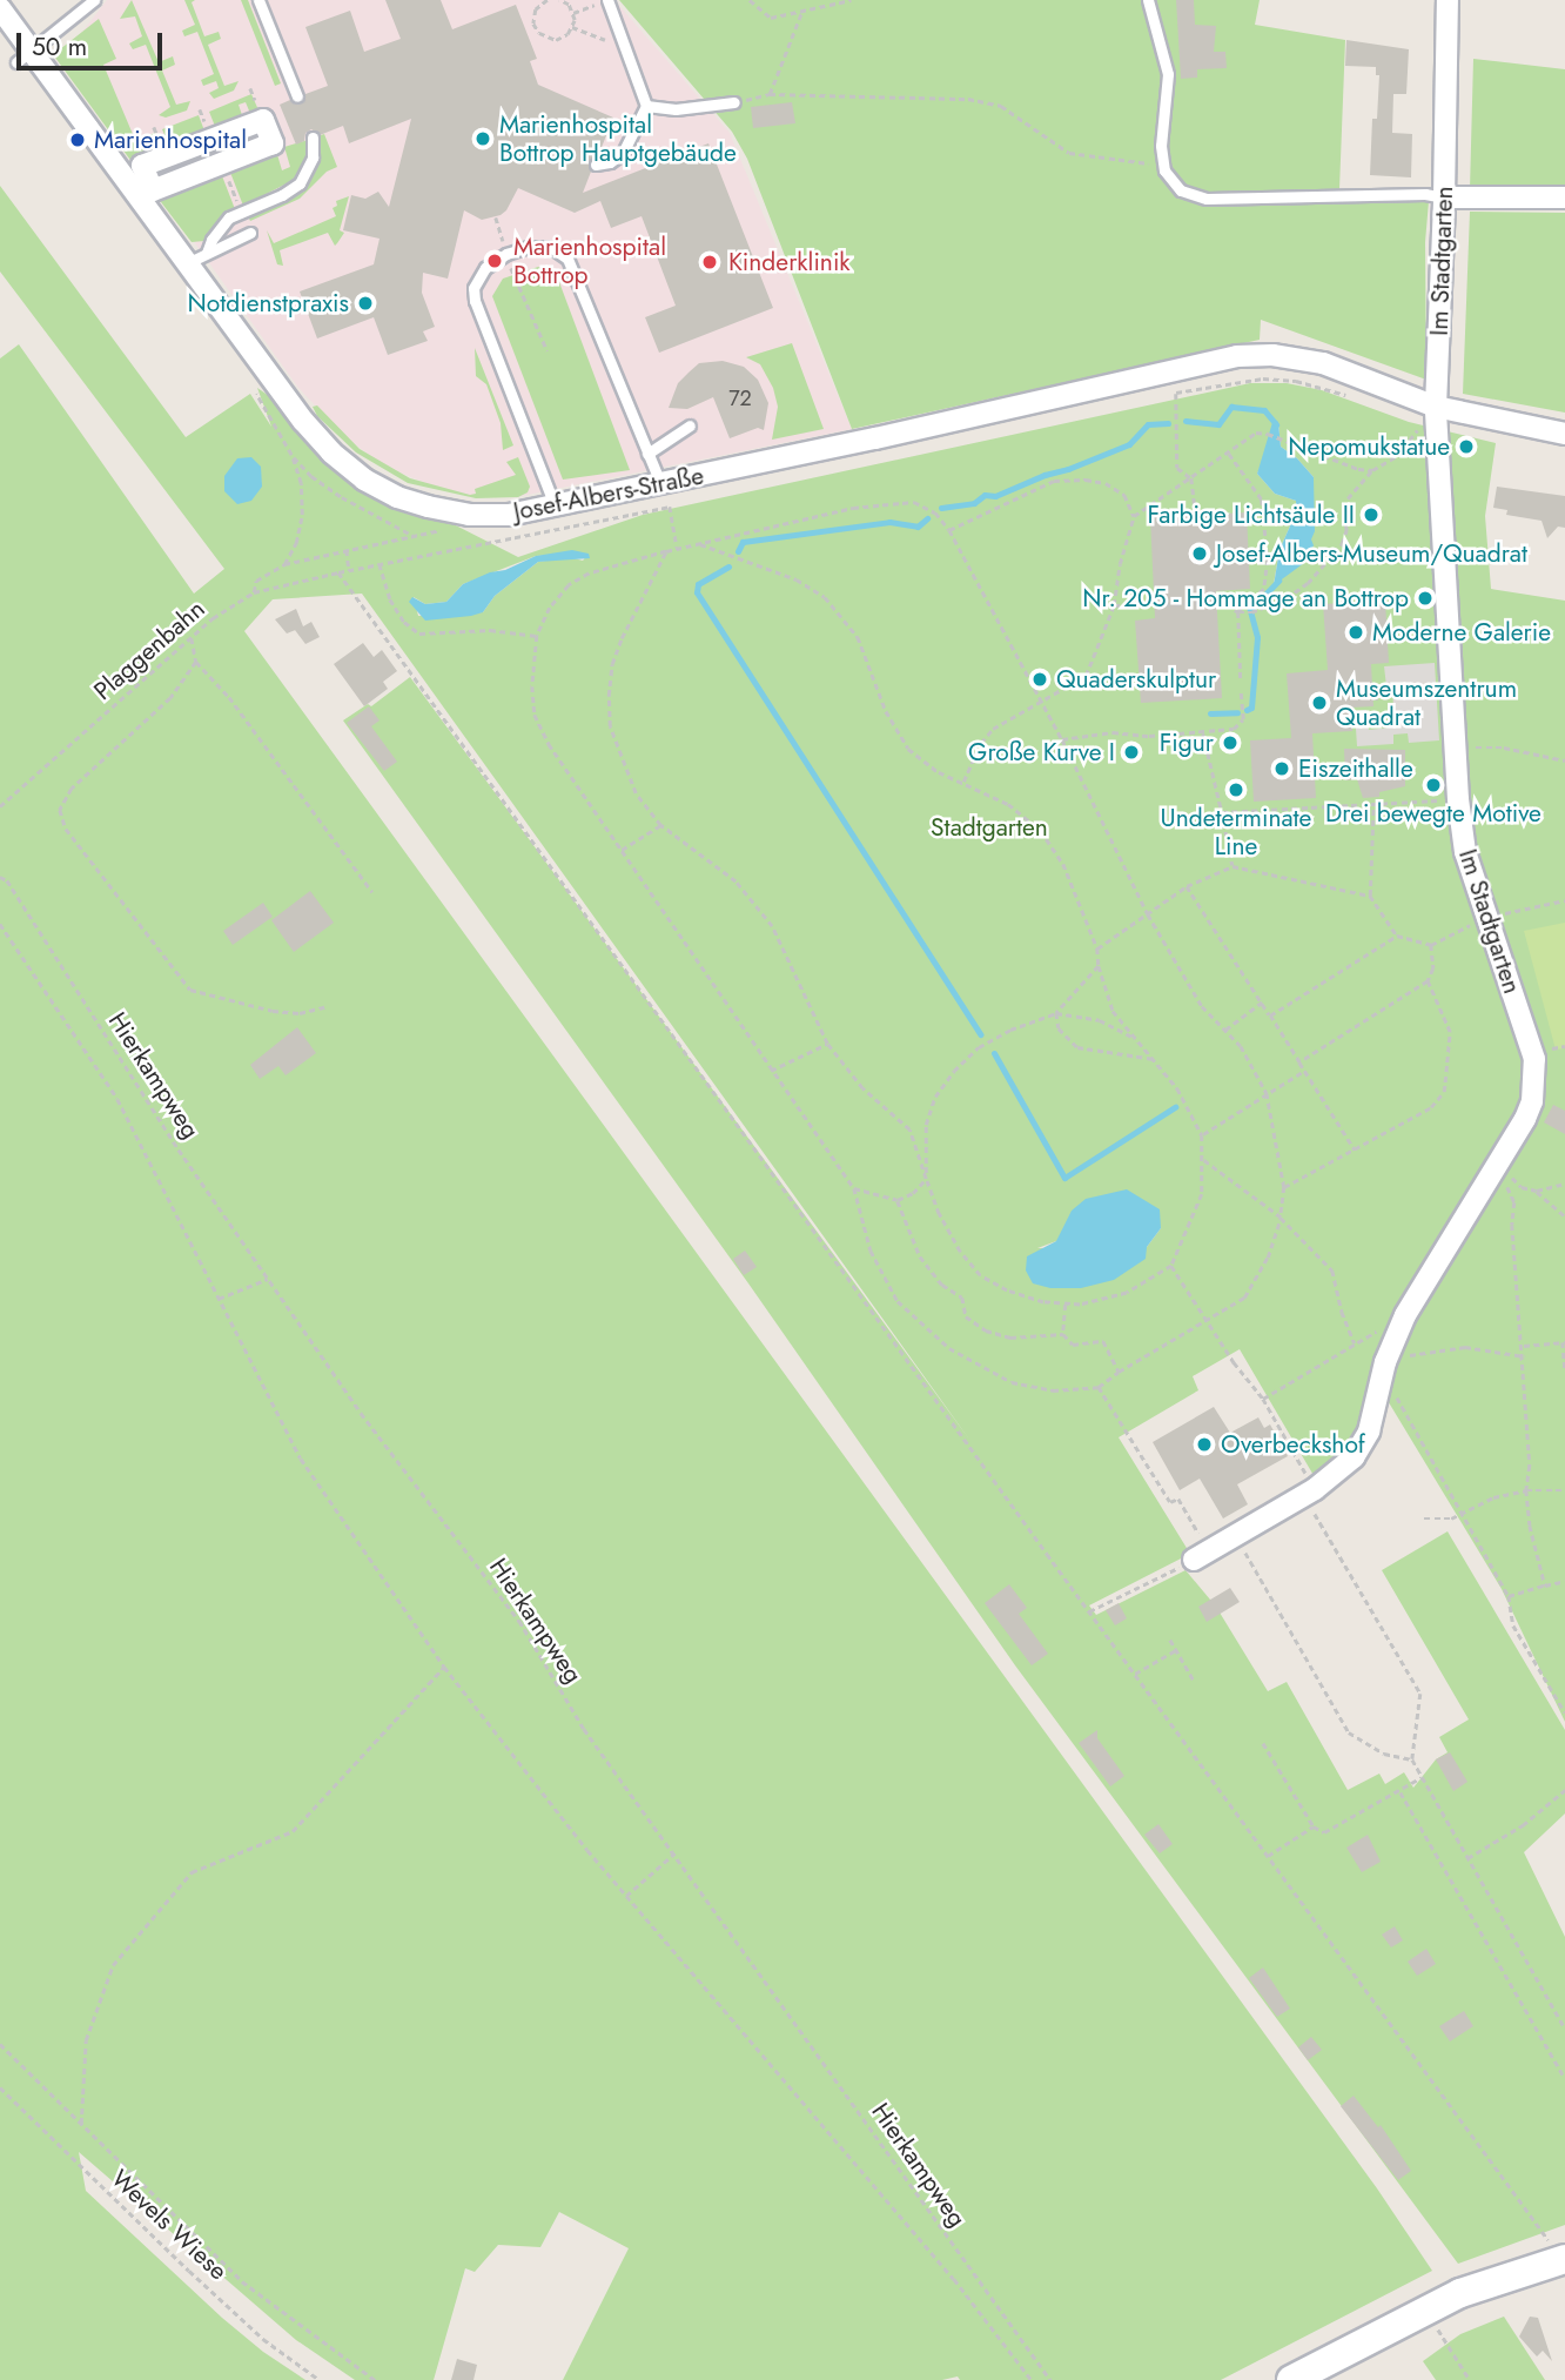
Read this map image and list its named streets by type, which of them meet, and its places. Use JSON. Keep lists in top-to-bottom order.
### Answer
{
  "streets": {
    "street": ["Im Stadtgarten", "Josef-Albers-Straße"],
    "path": ["Plaggenbahn", "Hierkampweg", "Wevels Wiese"]
  },
  "crossings": [
    ["Im Stadtgarten", "Josef-Albers-Straße"]
  ],
  "parks": ["Stadtgarten"],
  "places": [
    "Marienhospital Bottrop Hauptgebäude",
    "Marienhospital",
    "Marienhospital Bottrop",
    "Kinderklinik",
    "Notdienstpraxis",
    "Nepomukstatue",
    "Farbige Lichtsäule II",
    "Josef-Albers-Museum/Quadrat",
    "Nr. 205 - Hommage an Bottrop",
    "Moderne Galerie",
    "Quaderskulptur",
    "Museumszentrum Quadrat",
    "Figur",
    "Große Kurve I",
    "Eiszeithalle",
    "Drei bewegte Motive",
    "Undeterminate Line",
    "Overbeckshof"
  ],
  "house_numbers": ["72"],
  "scale_bar": "50 m"
}
